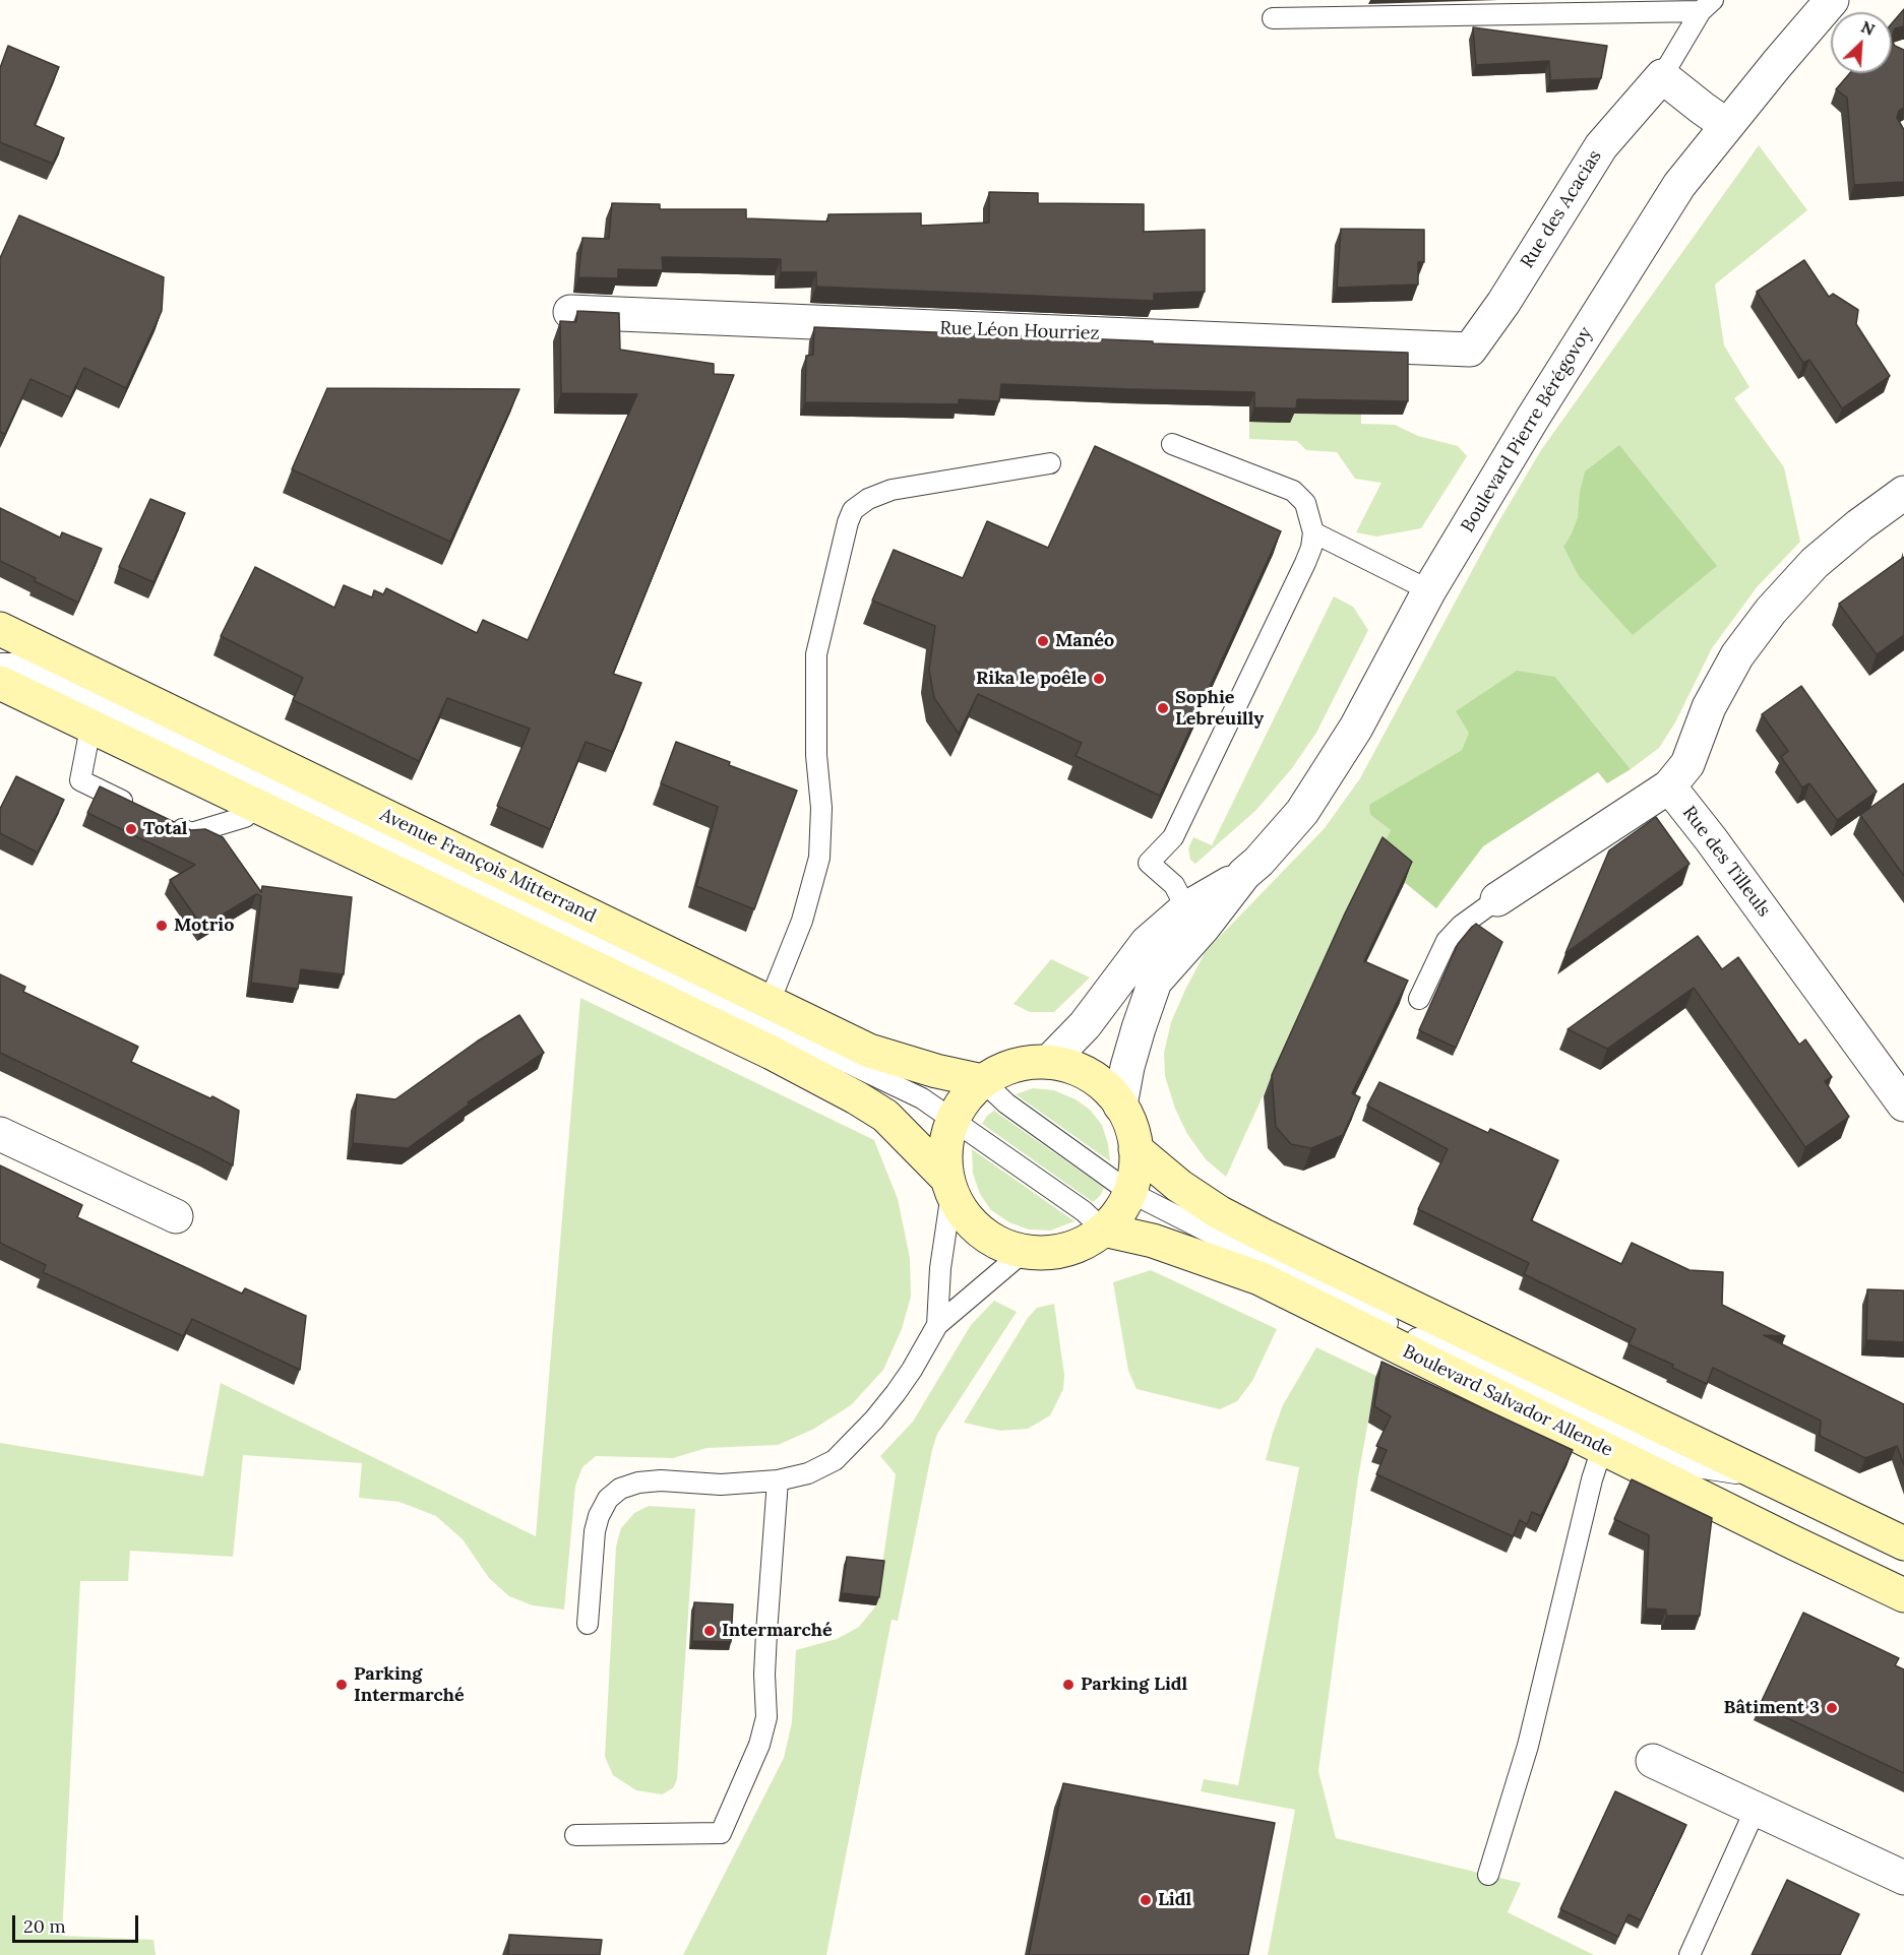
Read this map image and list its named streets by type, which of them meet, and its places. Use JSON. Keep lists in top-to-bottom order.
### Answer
{
  "streets": {
    "main road": ["Avenue François Mitterrand", "Boulevard Salvador Allende"],
    "street": [
      "Rue des Acacias",
      "Rue Léon Hourriez",
      "Boulevard Pierre Bérégovoy",
      "Rue des Tilleuls"
    ]
  },
  "crossings": [
    ["Rue des Acacias", "Rue Léon Hourriez"]
  ],
  "places": [
    "Manéo",
    "Rika le poêle",
    "Sophie Lebreuilly",
    "Total",
    "Motrio",
    "Intermarché",
    "Parking Intermarché",
    "Parking Lidl",
    "Bâtiment 3",
    "Lidl"
  ],
  "scale_bar": "20 m",
  "north": "top right"
}
